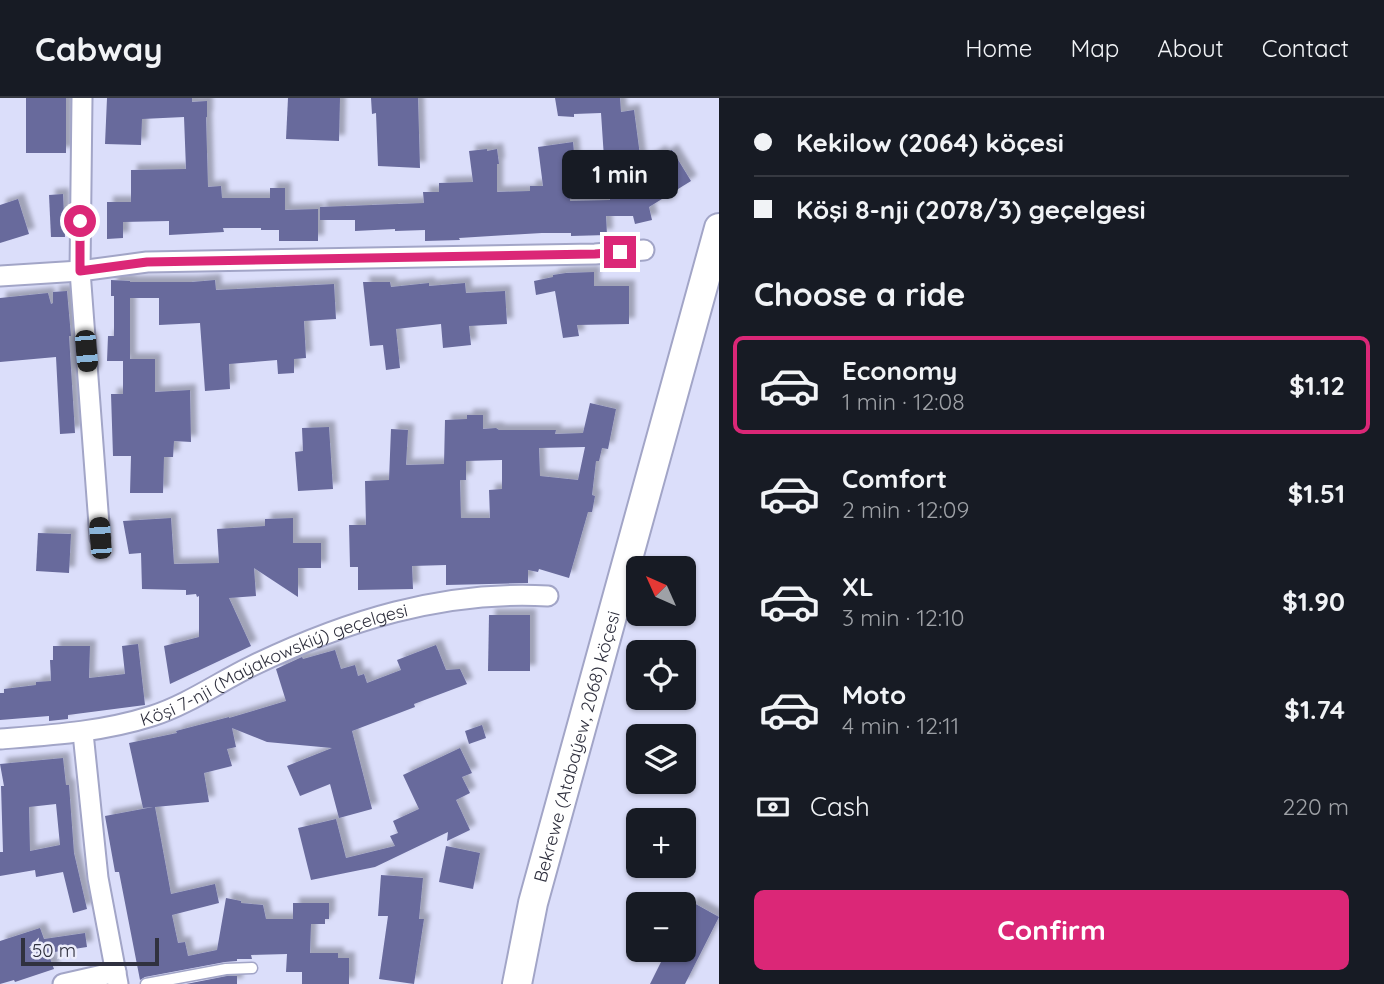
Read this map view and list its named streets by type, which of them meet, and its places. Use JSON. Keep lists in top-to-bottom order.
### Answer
{
  "streets": {
    "main road": ["Bekrewe (Atabaýew, 2068) köçesi"],
    "street": ["Köşi 7-nji (Maýakowskiý) geçelgesi"]
  },
  "scale_bar": "50 m",
  "north": "top left",
  "page": {
    "header": "Cabway",
    "nav": [
      "Home",
      "Map",
      "About",
      "Contact"
    ],
    "banner": ["Kekilow (2064) köçesi", "Köşi 8-nji (2078/3) geçelgesi"],
    "bubble": "1 min",
    "heading": "Choose a ride",
    "list": [
      {
        "name": "Economy",
        "note": "1 min · 12:08",
        "value": "$1.12"
      },
      {
        "name": "Comfort",
        "note": "2 min · 12:09",
        "value": "$1.51"
      },
      {
        "name": "XL",
        "note": "3 min · 12:10",
        "value": "$1.90"
      },
      {
        "name": "Moto",
        "note": "4 min · 12:11",
        "value": "$1.74"
      }
    ],
    "map_buttons": ["+", "−"],
    "pay": ["Cash", "220 m"],
    "buttons": "Confirm",
    "scale": "50 m"
  }
}
